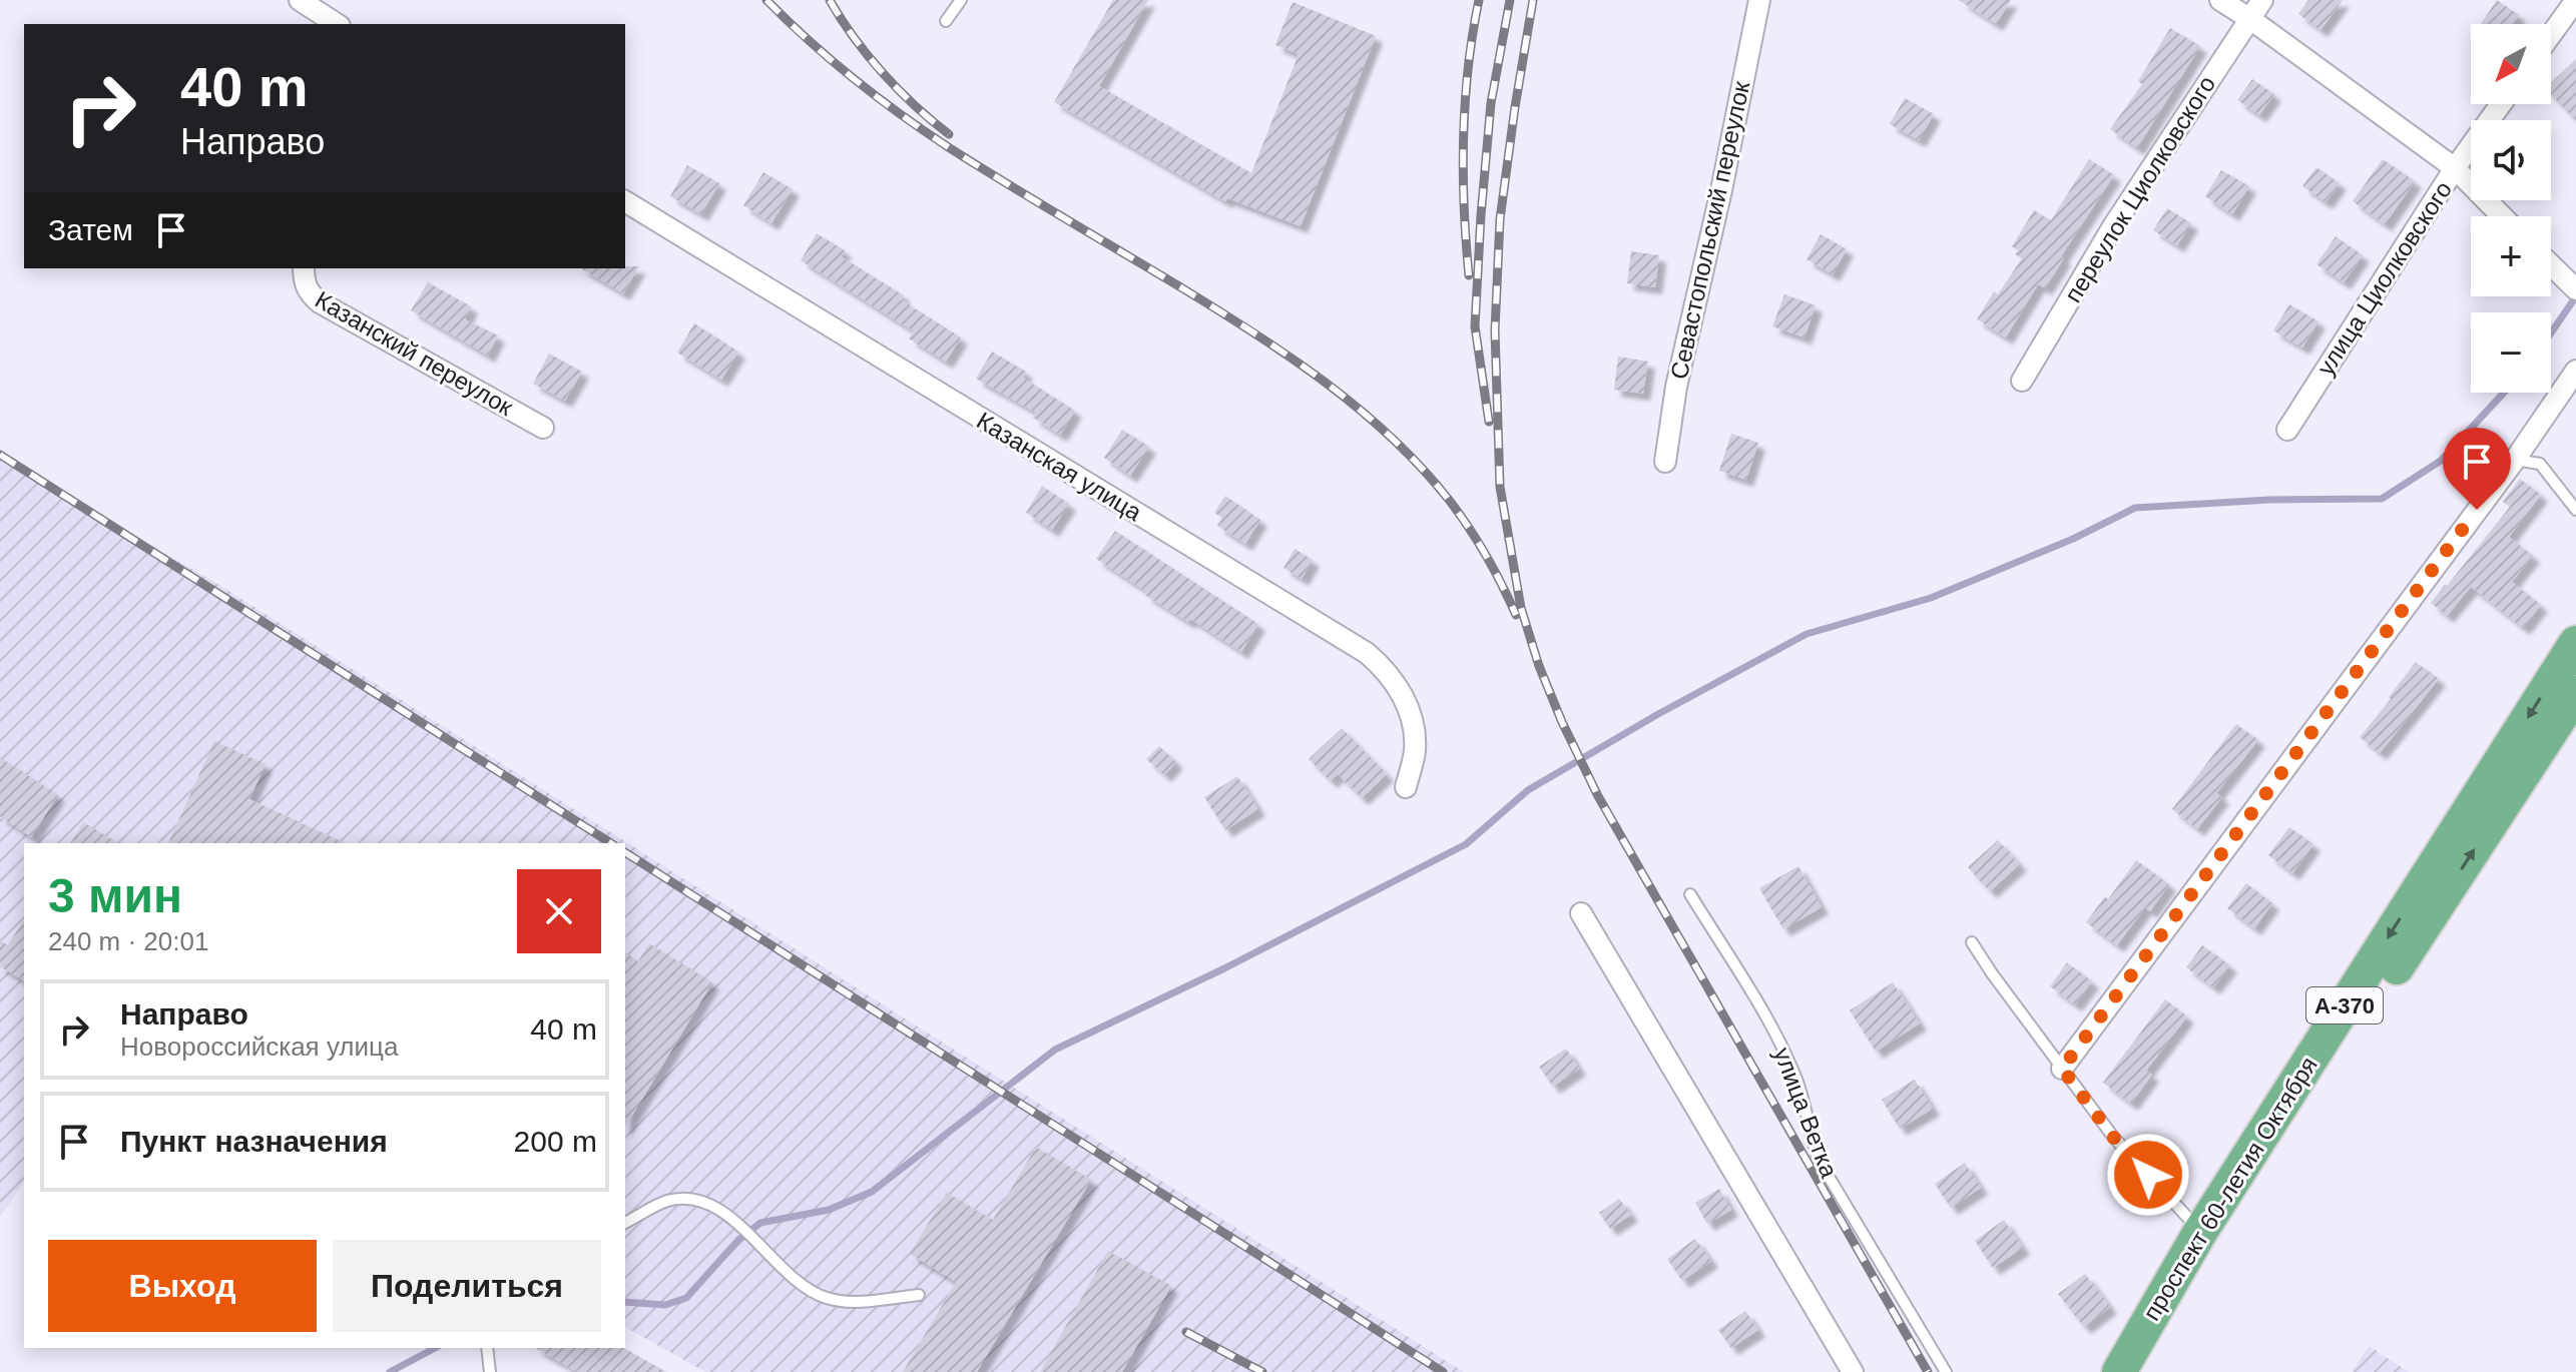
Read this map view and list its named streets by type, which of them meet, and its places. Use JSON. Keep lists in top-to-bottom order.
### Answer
{
  "streets": {
    "highway": ["А-370", "проспект 60-летия Октября"],
    "street": [
      "переулок Циолковского",
      "Севастопольский переулок",
      "улица Циолковского",
      "Казанский переулок",
      "Казанская улица"
    ],
    "lane": ["улица Ветка"]
  },
  "north": "bottom left",
  "page": {
    "map_buttons": ["+", "−"],
    "turn": ["40 m", "Направо"],
    "then": "Затем",
    "heading": ["3 мин", "240 m · 20:01"],
    "list": [
      {
        "name": "Направо",
        "note": "Новороссийская улица",
        "value": "40 m"
      },
      {
        "name": "Пункт назначения",
        "value": "200 m"
      }
    ],
    "buttons": ["Выход", "Поделиться"]
  }
}
